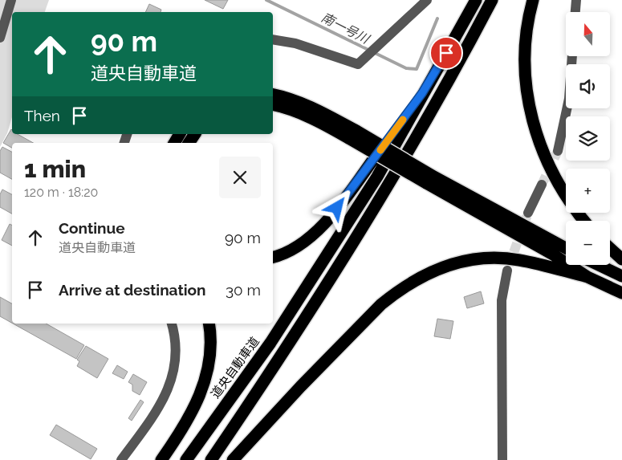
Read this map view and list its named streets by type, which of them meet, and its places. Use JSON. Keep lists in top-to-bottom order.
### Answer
{
  "streets": {
    "highway": ["道央自動車道"]
  },
  "water": ["南一号川"],
  "north": "top",
  "page": {
    "map_buttons": ["+", "−"],
    "turn": ["90 m", "道央自動車道"],
    "then": "Then",
    "heading": ["1 min", "120 m · 18:20"],
    "list": [
      {
        "name": "Continue",
        "note": "道央自動車道",
        "value": "90 m"
      },
      {
        "name": "Arrive at destination",
        "value": "30 m"
      }
    ]
  }
}
